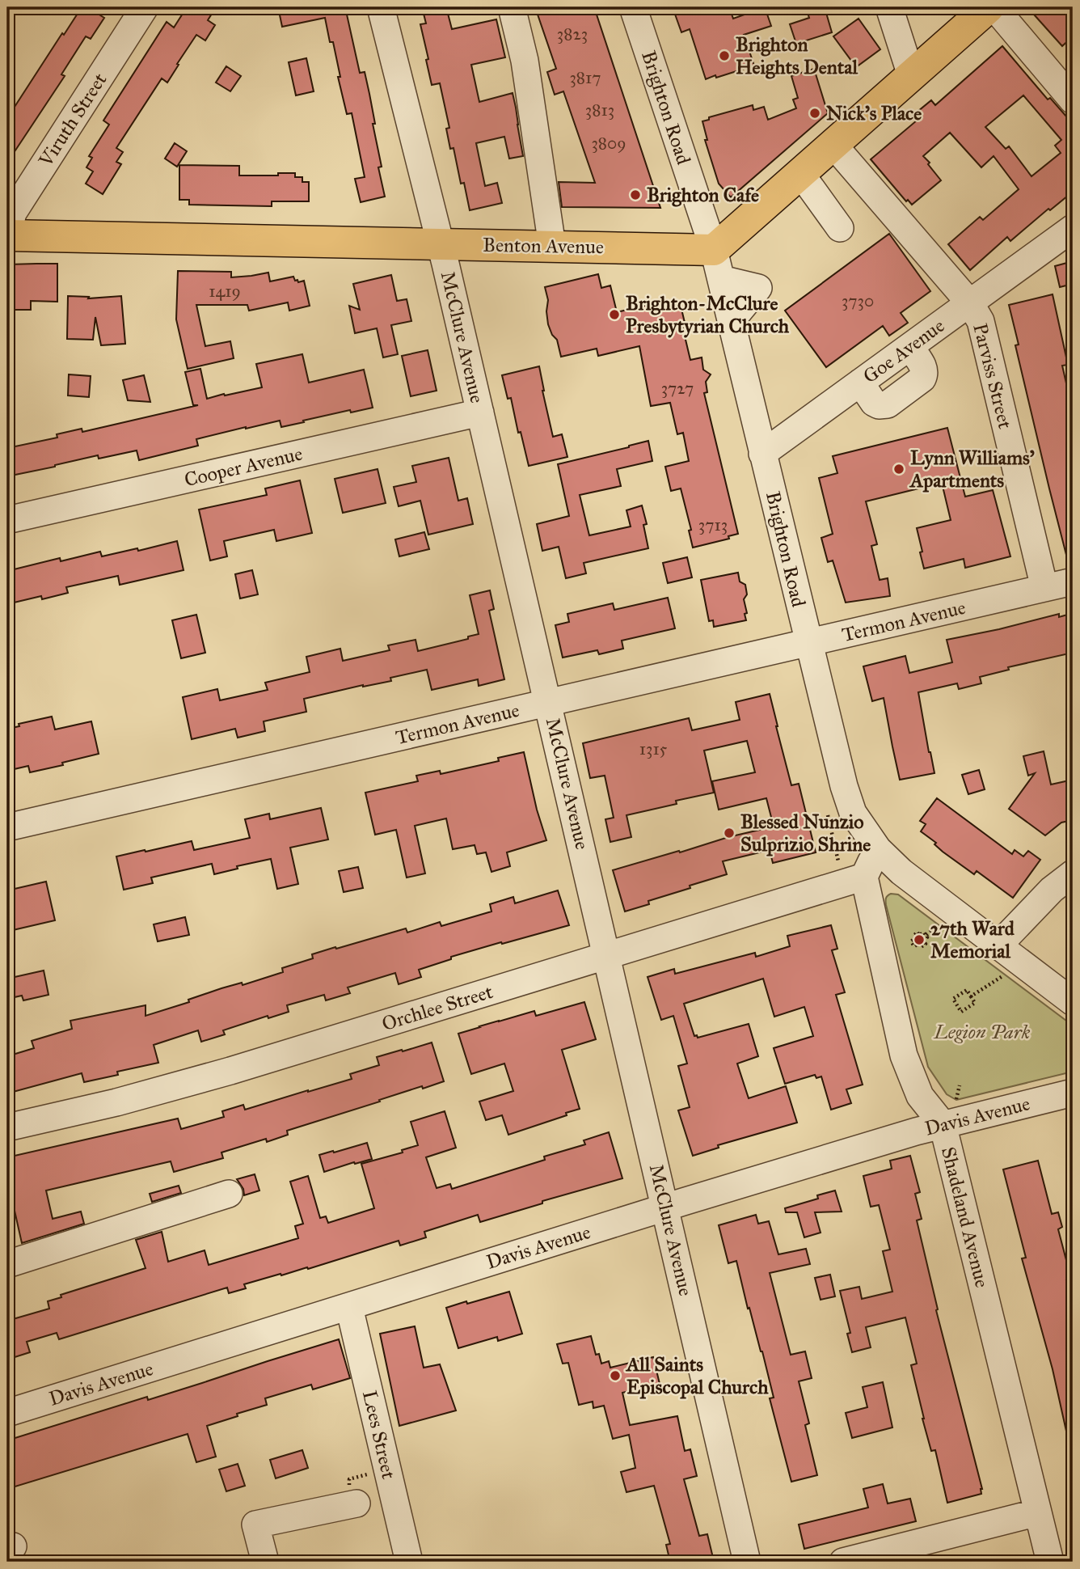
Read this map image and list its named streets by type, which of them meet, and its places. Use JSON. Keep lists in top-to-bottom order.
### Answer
{
  "streets": {
    "main road": ["Benton Avenue"],
    "street": [
      "Brighton Road",
      "Viruth Street",
      "McClure Avenue",
      "Goe Avenue",
      "Parviss Street",
      "Cooper Avenue",
      "Termon Avenue",
      "Orchlee Street",
      "Davis Avenue",
      "Shadeland Avenue",
      "Lees Street"
    ]
  },
  "crossings": [
    ["Brighton Road", "Benton Avenue"],
    ["Brighton Road", "Goe Avenue"],
    ["Brighton Road", "Termon Avenue"],
    ["Viruth Street", "Benton Avenue"],
    ["Benton Avenue", "McClure Avenue"],
    ["McClure Avenue", "Cooper Avenue"],
    ["McClure Avenue", "Termon Avenue"],
    ["McClure Avenue", "Orchlee Street"],
    ["McClure Avenue", "Davis Avenue"],
    ["Goe Avenue", "Parviss Street"],
    ["Parviss Street", "Termon Avenue"],
    ["Orchlee Street", "Shadeland Avenue"],
    ["Davis Avenue", "Shadeland Avenue"],
    ["Davis Avenue", "Lees Street"]
  ],
  "parks": ["Legion Park"],
  "places": [
    "Brighton Heights Dental",
    "Nick's Place",
    "Brighton Cafe",
    "Brighton-McClure Presbytyrian Church",
    "Lynn Williams' Apartments",
    "Blessed Nunzio Sulprizio Shrine",
    "27th Ward Memorial",
    "All Saints Episcopal Church"
  ],
  "house_numbers": [
    "3823",
    "3817",
    "3813",
    "3809",
    "1419",
    "3730",
    "3727",
    "3713",
    "1315"
  ]
}
